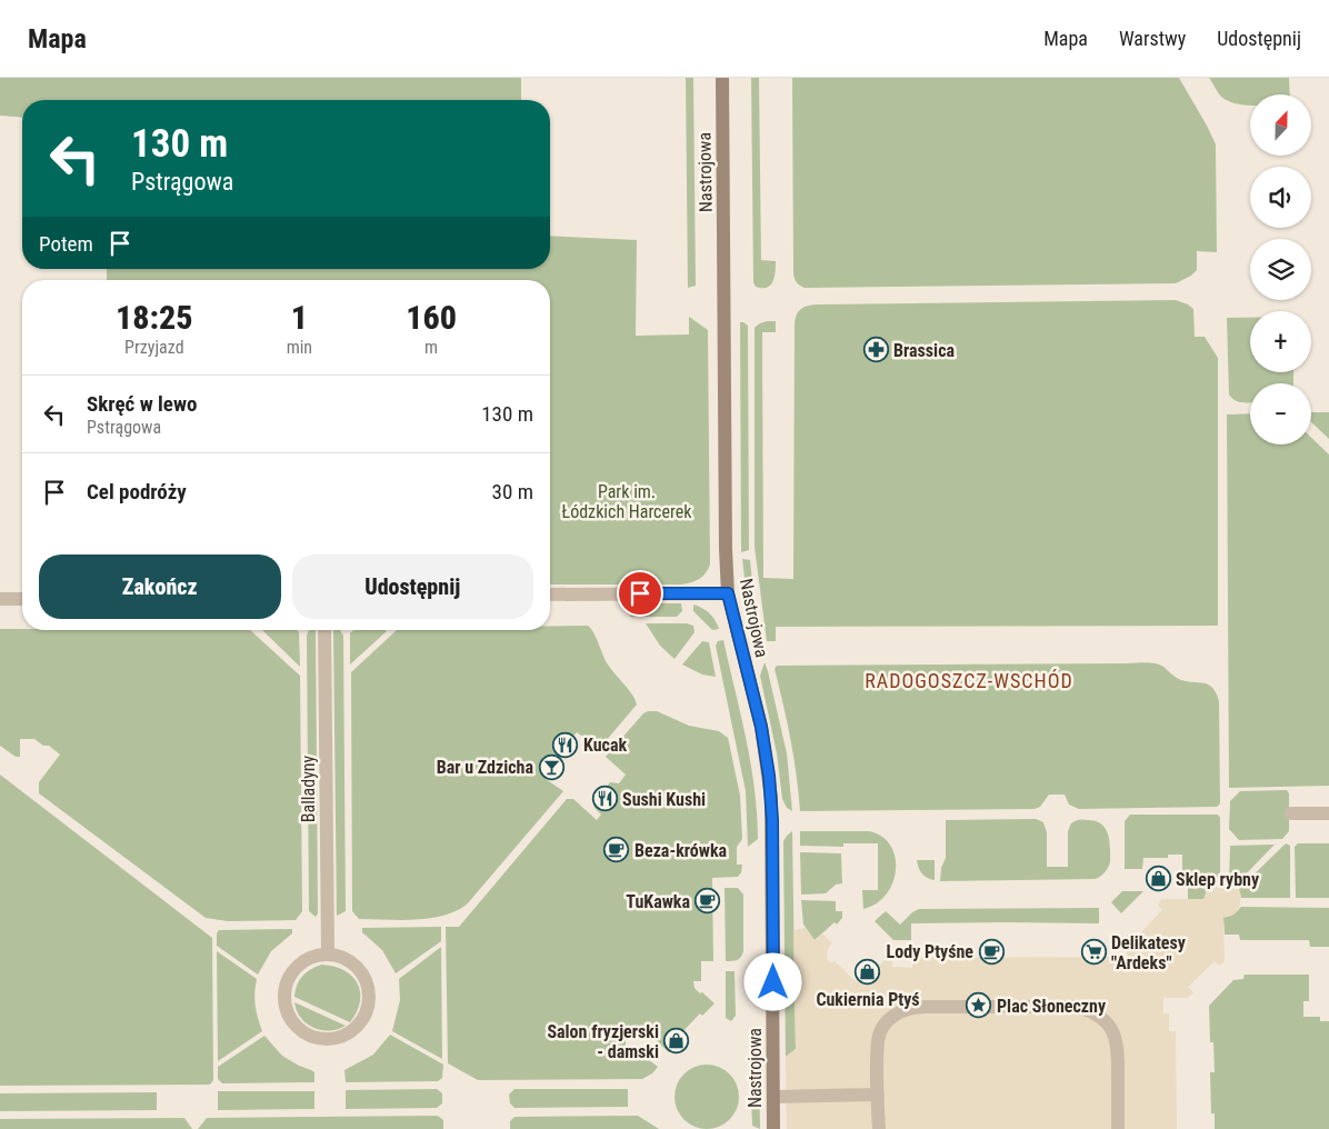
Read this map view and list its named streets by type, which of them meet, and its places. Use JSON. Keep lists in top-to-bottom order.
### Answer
{
  "streets": {
    "street": ["Nastrojowa", "Balladyny"]
  },
  "districts": ["RADOGOSZCZ-WSCHÓD"],
  "parks": ["Park im. Łódzkich Harcerek"],
  "places": {
    "pharmacy": ["Brassica"],
    "restaurant": ["Kucak", "Sushi Kushi"],
    "bar": ["Bar u Zdzicha"],
    "cafe": ["Beza-krówka", "TuKawka", "Lody Ptyśne"],
    "shop": ["Sklep rybny", "Cukiernia Ptyś", "Salon fryzjerski - damski"],
    "supermarket": ["Delikatesy \"Ardeks\""],
    "place": ["Plac Słoneczny"]
  },
  "north": "top",
  "page": {
    "header": "Mapa",
    "nav": ["Mapa", "Warstwy", "Udostępnij"],
    "map_buttons": ["+", "−"],
    "turn": ["130 m", "Pstrągowa"],
    "then": "Potem",
    "eta": [
      "18:25",
      "Przyjazd",
      "1",
      "min",
      "160",
      "m"
    ],
    "list": [
      {
        "name": "Skręć w lewo",
        "note": "Pstrągowa",
        "value": "130 m"
      },
      {
        "name": "Cel podróży",
        "value": "30 m"
      }
    ],
    "buttons": ["Zakończ", "Udostępnij"]
  }
}
